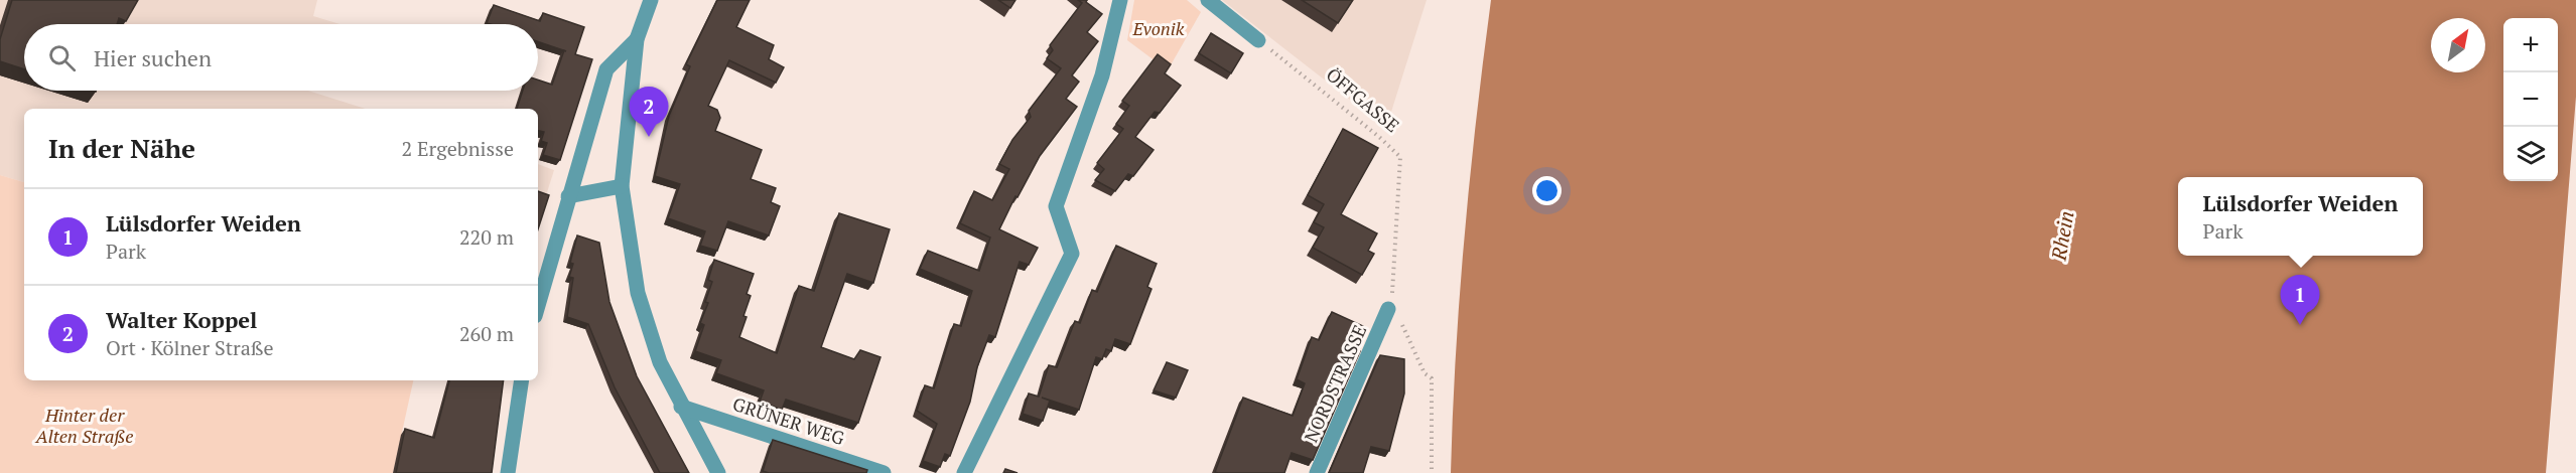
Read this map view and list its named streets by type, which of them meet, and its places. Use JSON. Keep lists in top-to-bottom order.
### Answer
{
  "streets": {
    "street": ["NORDSTRASSE", "GRÜNER WEG"],
    "path": ["ÖFFGASSE"]
  },
  "crossings": [
    ["ÖFFGASSE", "NORDSTRASSE"]
  ],
  "water": ["Rhein"],
  "parks": ["Evonik", "Hinter der Alten Straße"],
  "north": "top right",
  "page": {
    "map_buttons": ["+", "−"],
    "search": "Hier suchen",
    "pins": ["2", "1"],
    "heading": ["In der Nähe", "2 Ergebnisse"],
    "popup": ["Lülsdorfer Weiden", "Park"],
    "list": [
      {
        "mark": "1",
        "name": "Lülsdorfer Weiden",
        "note": "Park",
        "value": "220 m"
      },
      {
        "mark": "2",
        "name": "Walter Koppel",
        "note": "Ort · Kölner Straße",
        "value": "260 m"
      }
    ]
  }
}
